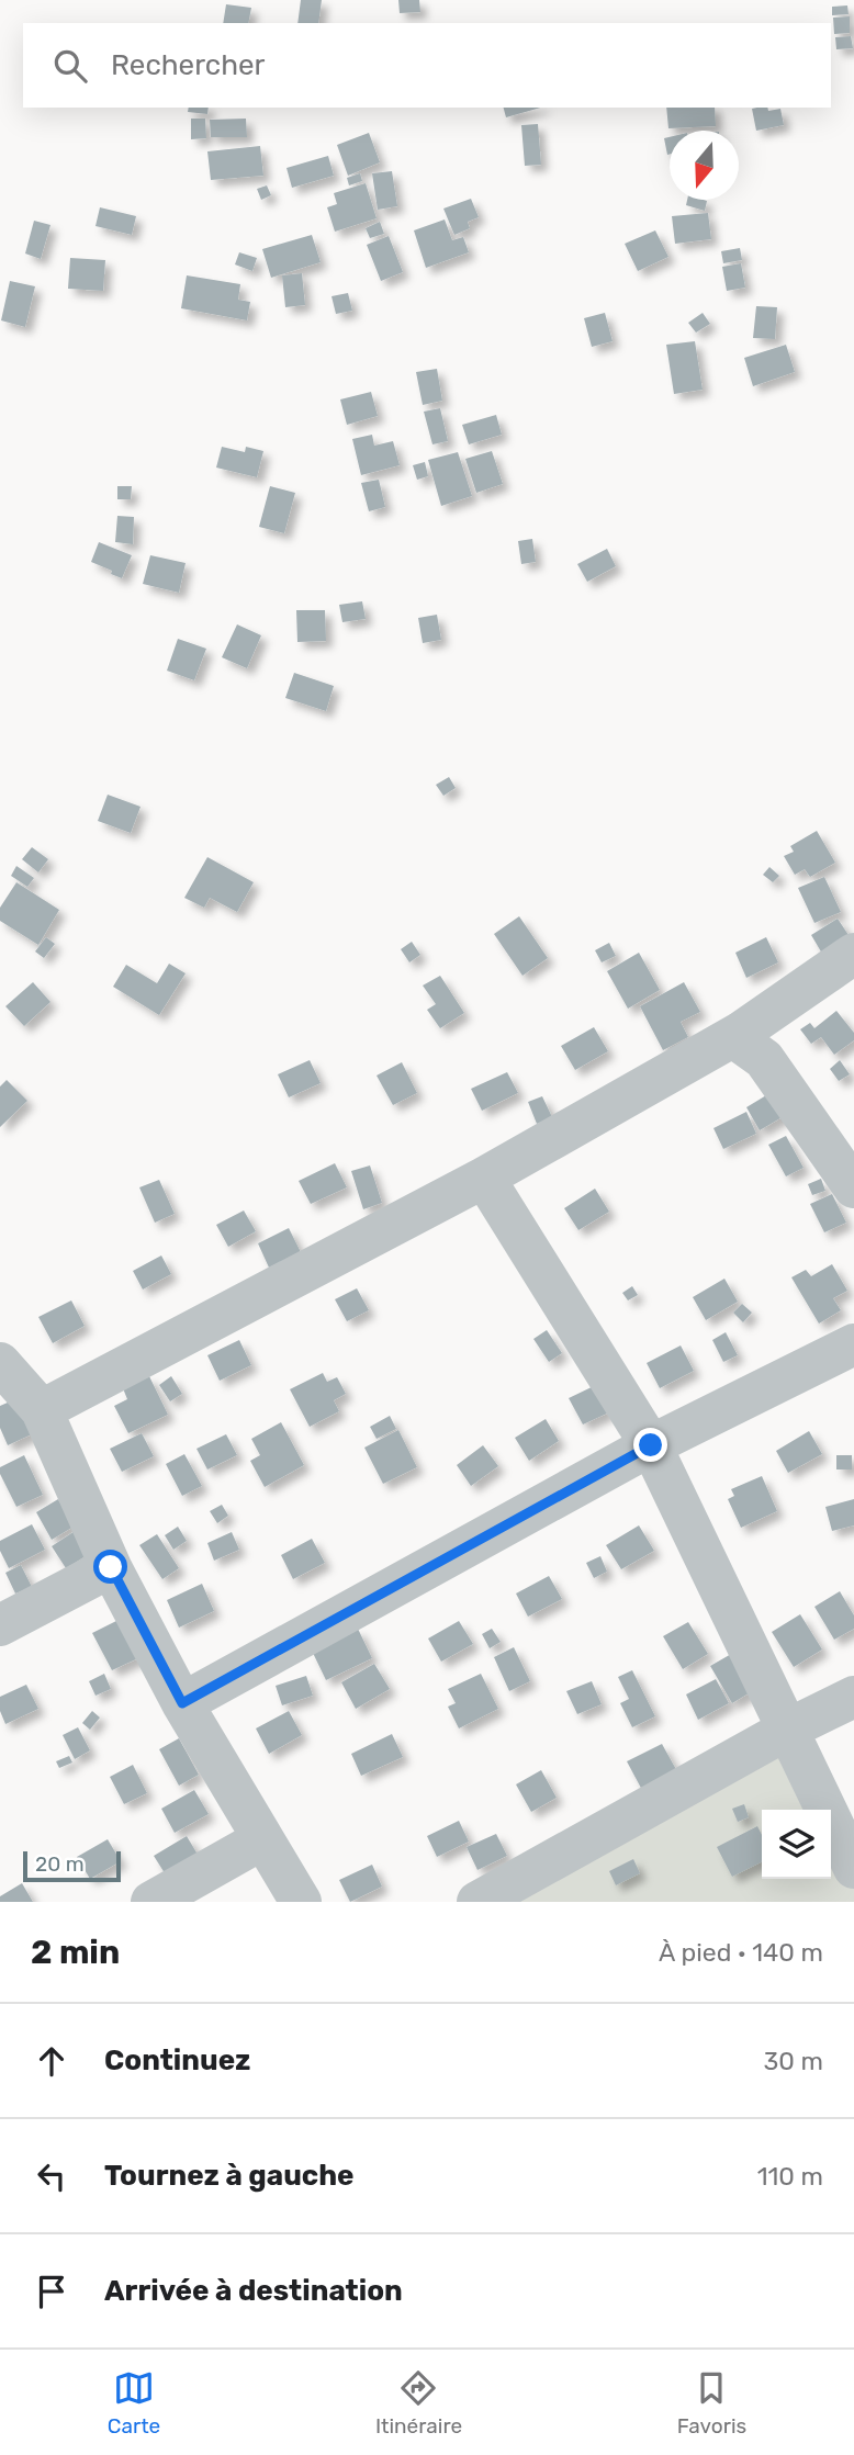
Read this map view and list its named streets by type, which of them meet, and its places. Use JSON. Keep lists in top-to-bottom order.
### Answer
{
  "scale_bar": "20 m",
  "north": "bottom",
  "page": {
    "search": "Rechercher",
    "scale": "20 m",
    "heading": ["2 min", "À pied · 140 m"],
    "list": [
      ["Continuez", "30 m"],
      ["Tournez à gauche", "110 m"],
      "Arrivée à destination"
    ],
    "nav": ["Carte", "Itinéraire", "Favoris"]
  }
}
